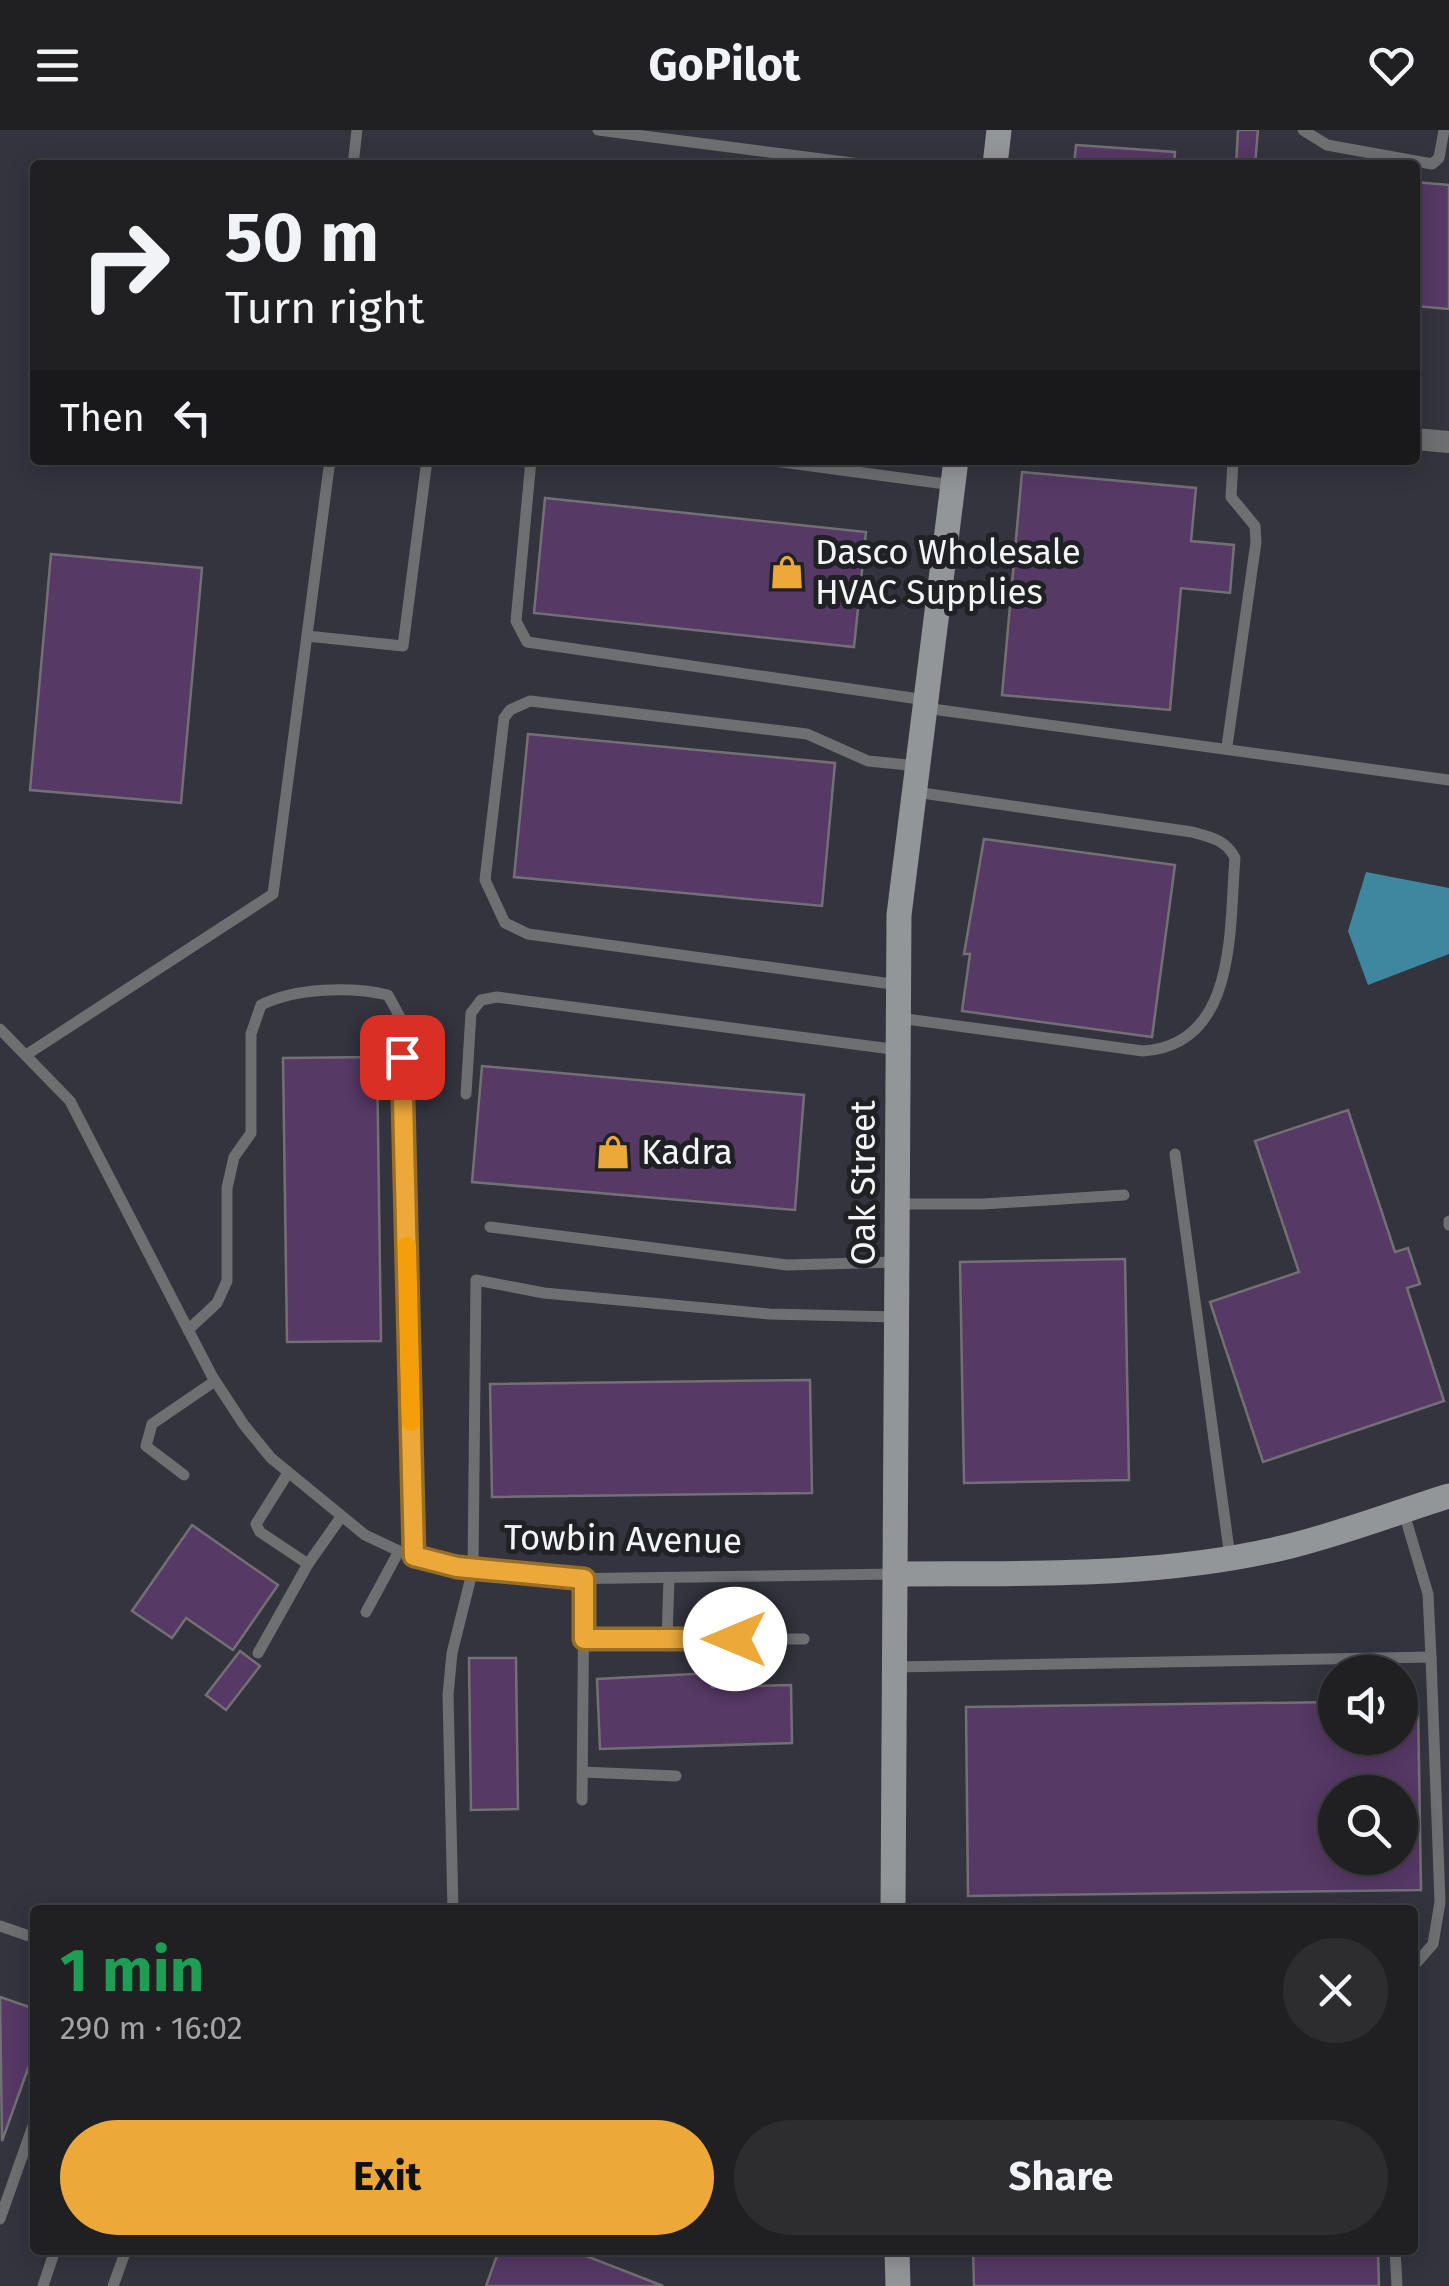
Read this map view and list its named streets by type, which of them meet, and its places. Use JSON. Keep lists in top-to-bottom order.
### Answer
{
  "streets": {
    "street": ["Oak Street", "Towbin Avenue"]
  },
  "crossings": [
    ["Oak Street", "Towbin Avenue"]
  ],
  "places": {
    "shop": ["Dasco Wholesale HVAC Supplies", "Kadra"]
  },
  "page": {
    "header": "GoPilot",
    "turn": ["50 m", "Turn right"],
    "then": "Then",
    "heading": ["1 min", "290 m · 16:02"],
    "buttons": ["Exit", "Share"]
  }
}
